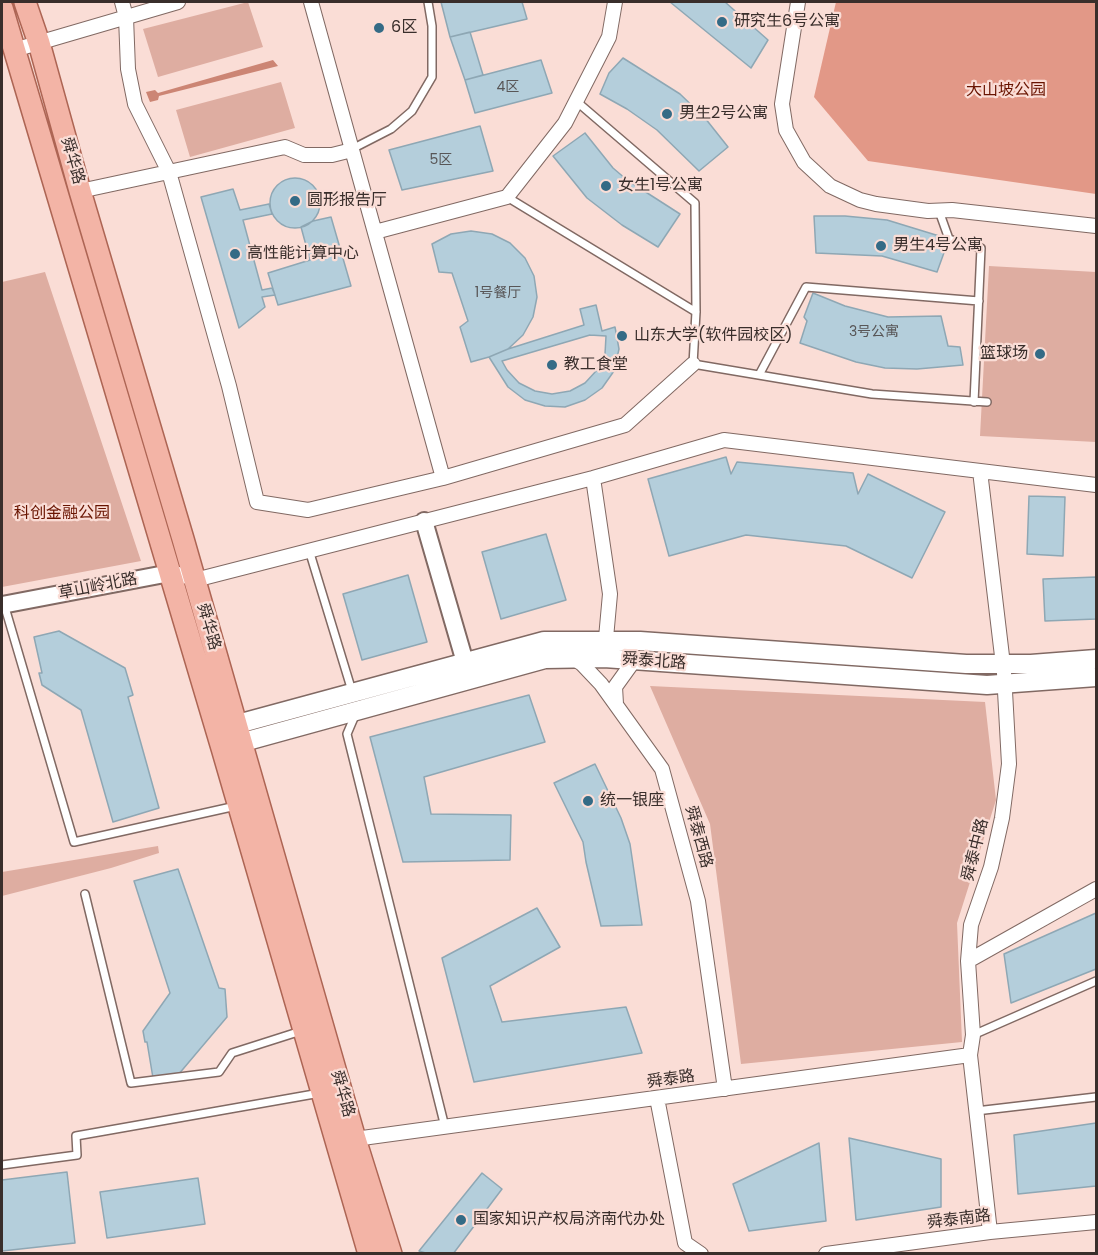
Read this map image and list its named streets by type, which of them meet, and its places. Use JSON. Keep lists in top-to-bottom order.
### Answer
{
  "streets": {
    "main road": ["舜华路", "舜泰北路"],
    "street": [
      "草山岭北路",
      "舜泰西路",
      "舜泰中路",
      "舜泰路",
      "舜泰南路"
    ]
  },
  "crossings": [
    ["舜华路", "草山岭北路"],
    ["舜华路", "舜泰北路"],
    ["舜华路", "舜泰路"],
    ["舜泰北路", "舜泰西路"],
    ["舜泰北路", "舜泰中路"],
    ["舜泰西路", "舜泰路"]
  ],
  "parks": ["大山坡公园", "科创金融公园"],
  "places": [
    "研究生6号公寓",
    "6区",
    "男生2号公寓",
    "女生1号公寓",
    "圆形报告厅",
    "男生4号公寓",
    "高性能计算中心",
    "山东大学(软件园校区)",
    "篮球场",
    "教工食堂",
    "统一银座",
    "国家知识产权局济南代办处"
  ],
  "house_numbers": [
    "4区",
    "5区",
    "1号餐厅",
    "3号公寓"
  ]
}
